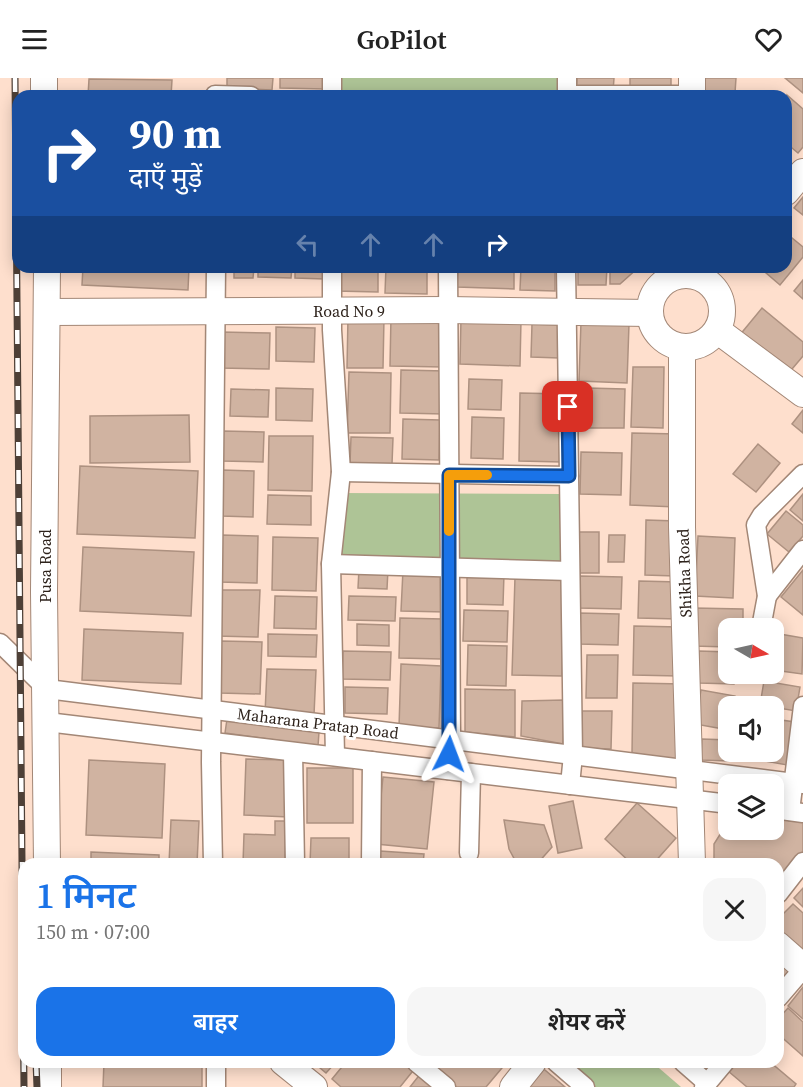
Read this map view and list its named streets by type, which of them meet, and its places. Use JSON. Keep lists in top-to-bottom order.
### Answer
{
  "streets": {
    "street": [
      "Road No 9",
      "Pusa Road",
      "Shikha Road",
      "Maharana Pratap Road"
    ]
  },
  "crossings": [
    ["Road No 9", "Pusa Road"],
    ["Road No 9", "Shikha Road"],
    ["Pusa Road", "Maharana Pratap Road"],
    ["Shikha Road", "Maharana Pratap Road"]
  ],
  "north": "right",
  "page": {
    "header": "GoPilot",
    "turn": ["90 m", "दाएँ मुड़ें"],
    "heading": ["1 मिनट", "150 m · 07:00"],
    "buttons": ["बाहर", "शेयर करें"]
  }
}
